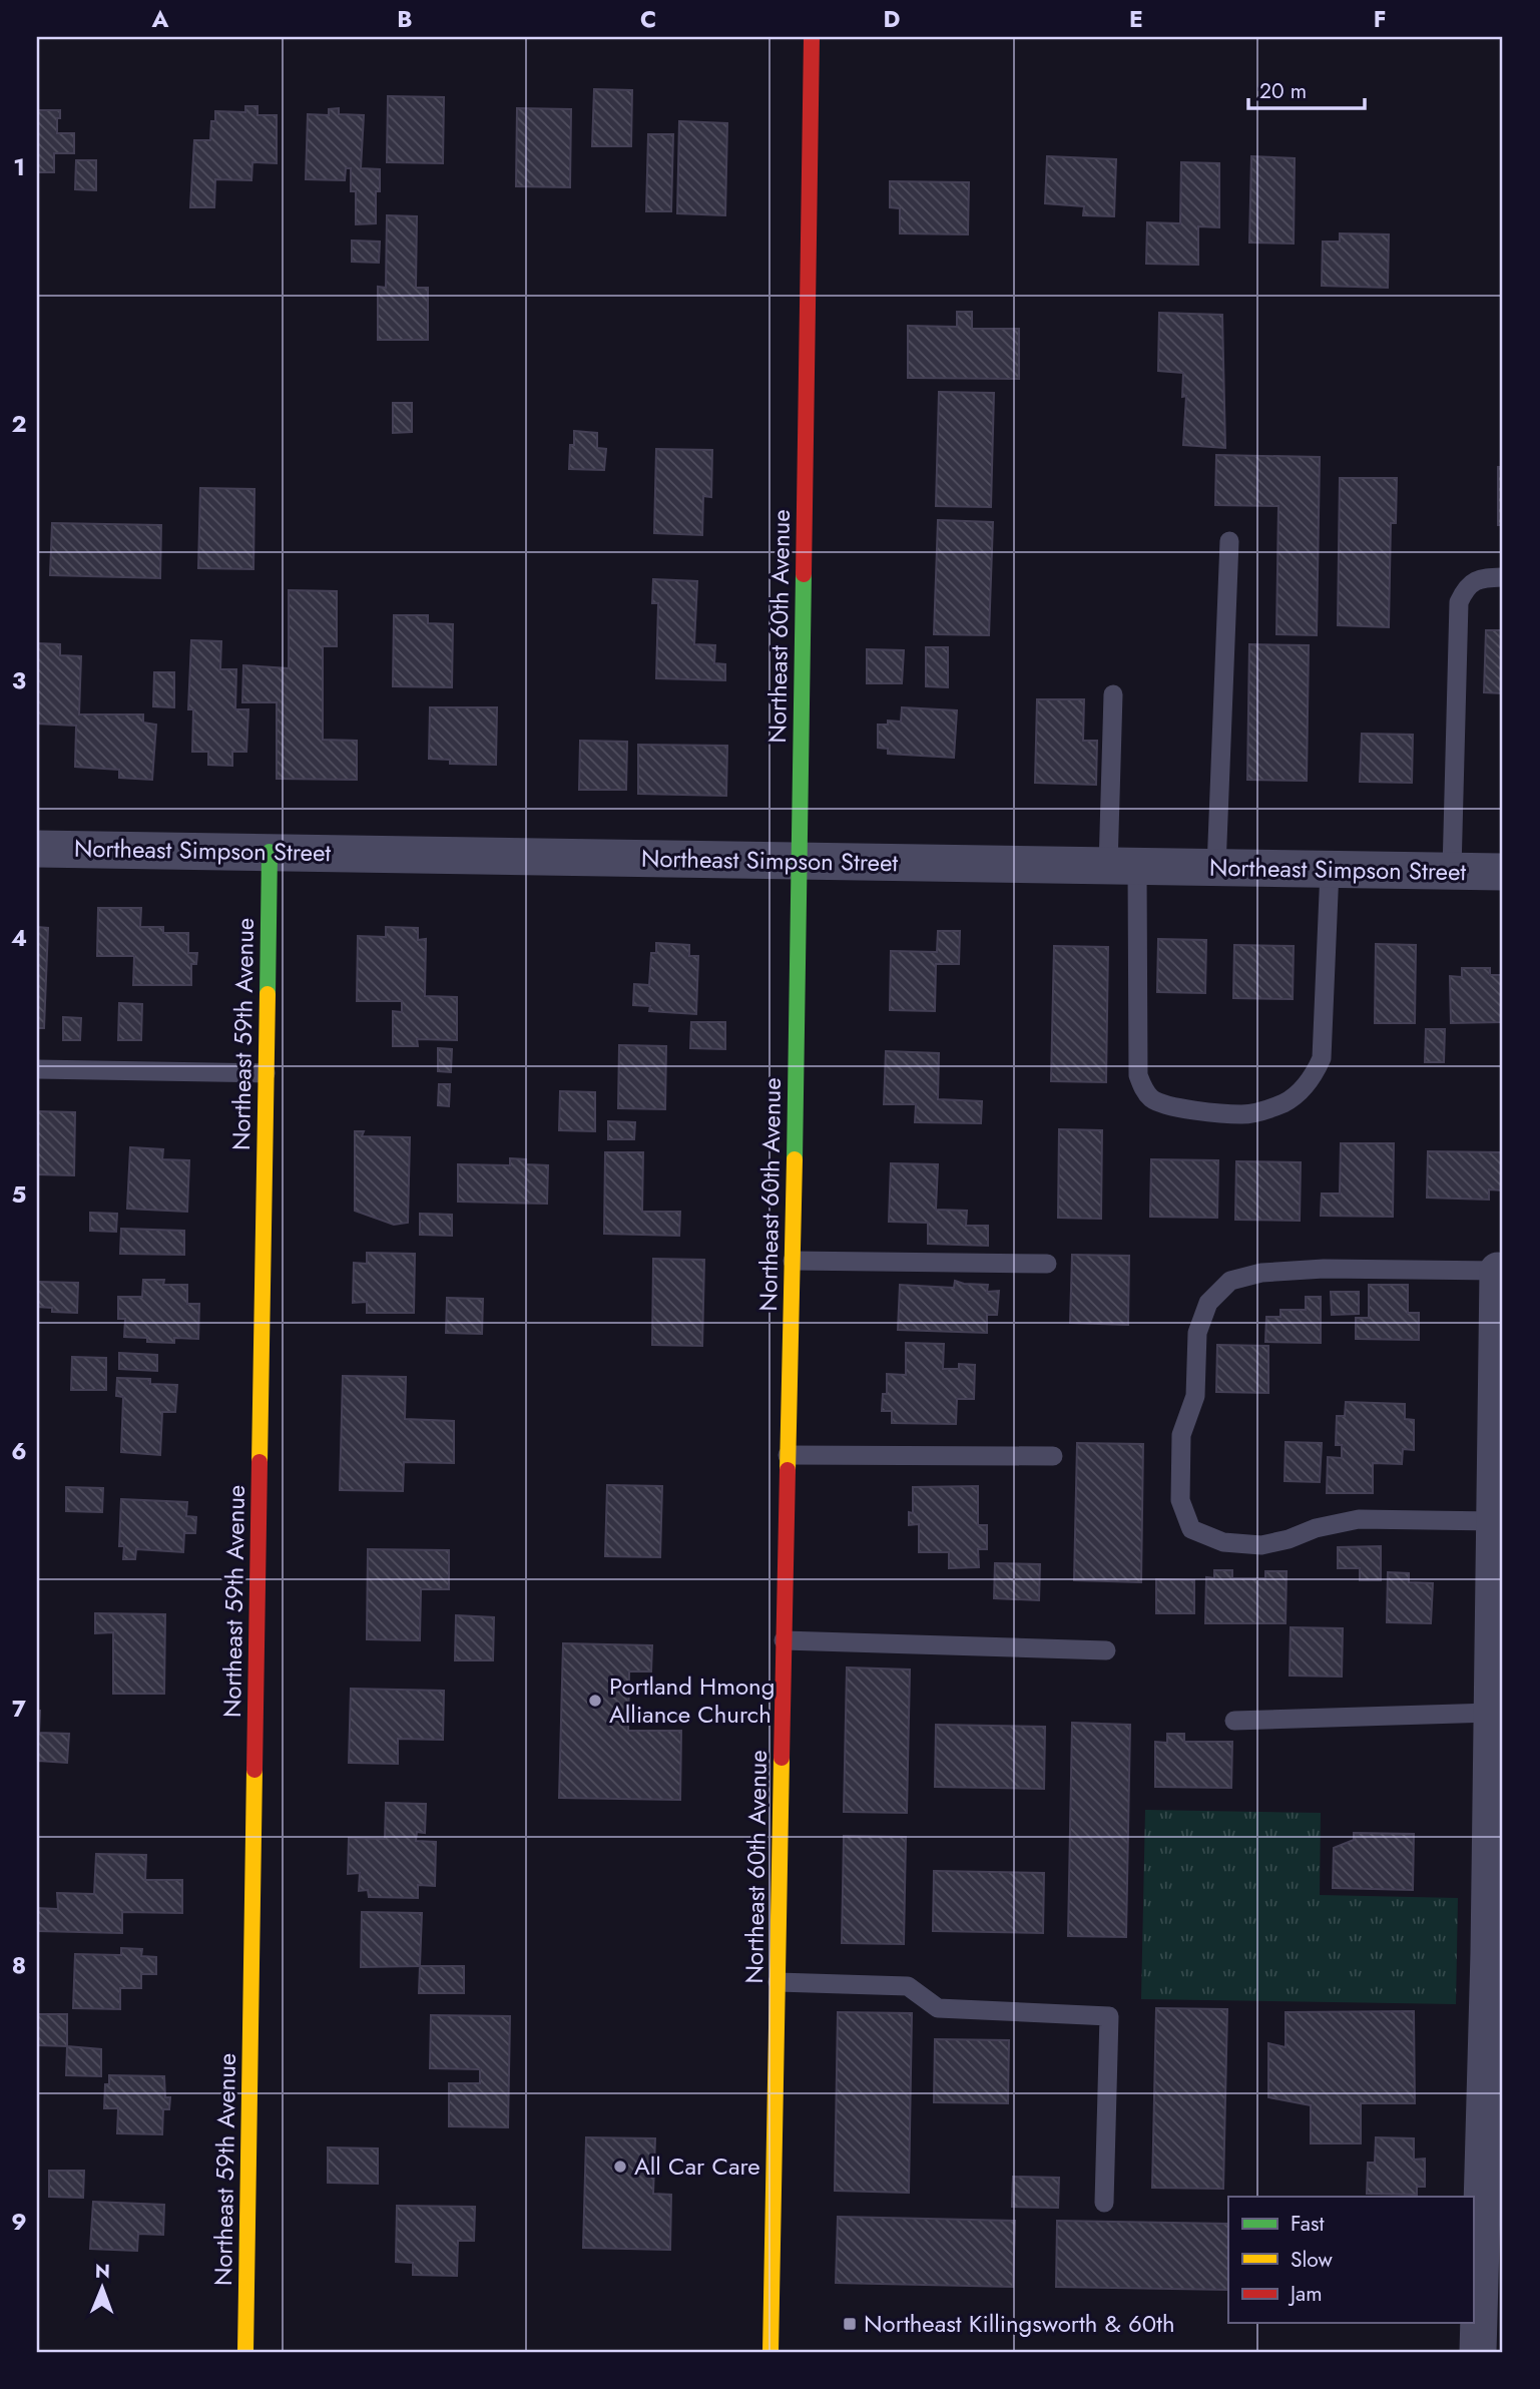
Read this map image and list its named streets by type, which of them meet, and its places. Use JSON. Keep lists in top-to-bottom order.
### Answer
{
  "streets": {
    "street": ["Northeast 60th Avenue", "Northeast Simpson Street", "Northeast 59th Avenue"]
  },
  "crossings": [
    ["Northeast 60th Avenue", "Northeast Simpson Street"],
    ["Northeast Simpson Street", "Northeast 59th Avenue"]
  ],
  "places": {
    "other": ["Portland Hmong Alliance Church", "All Car Care"],
    "transit": ["Northeast Killingsworth & 60th"]
  },
  "legend": ["Fast", "Slow", "Jam"],
  "scale_bar": "20 m",
  "north": "top",
  "grid": {
    "columns": [
      "A",
      "B",
      "C",
      "D",
      "E",
      "F"
    ],
    "rows": [
      "1",
      "2",
      "3",
      "4",
      "5",
      "6",
      "7",
      "8",
      "9"
    ]
  }
}
